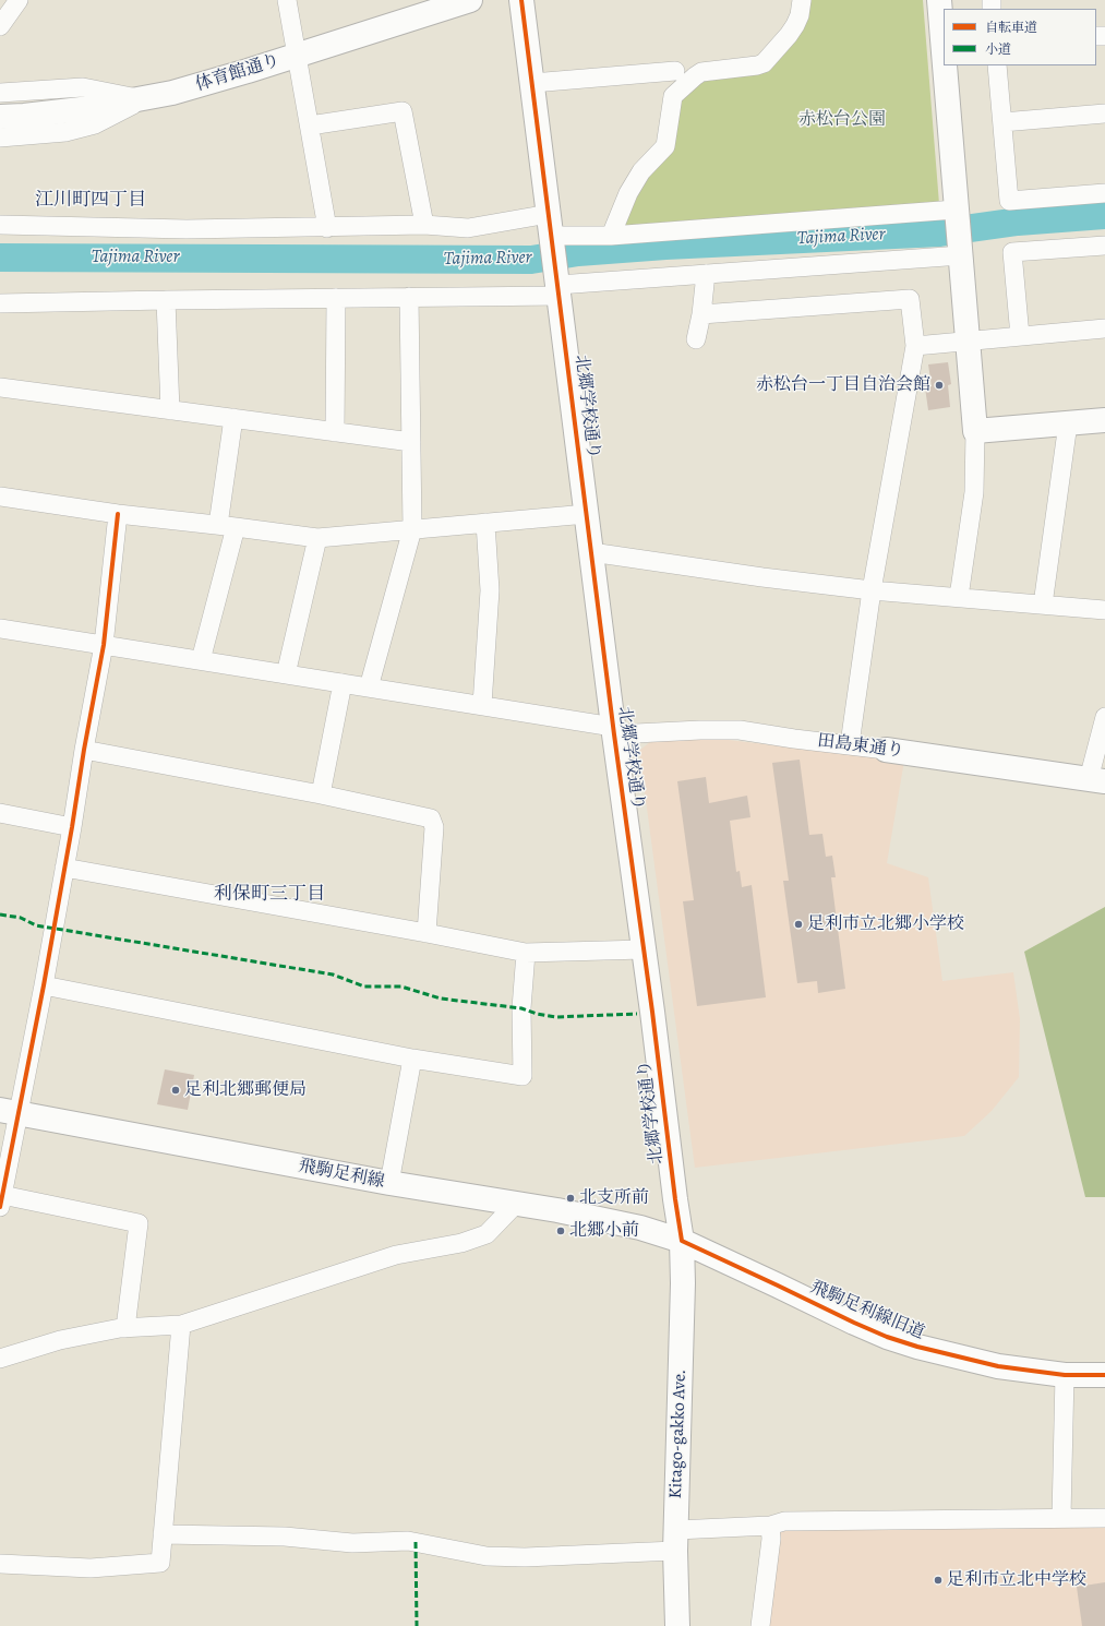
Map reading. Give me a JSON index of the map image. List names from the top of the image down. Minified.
{"streets":{"street":["体育館通り","北郷学校通り","田島東通り","飛駒足利線","飛駒足利線旧道","Kitago-gakko Ave."]},"crossings":[["北郷学校通り","田島東通り"],["北郷学校通り","飛駒足利線"],["北郷学校通り","飛駒足利線旧道"],["北郷学校通り","Kitago-gakko Ave."],["飛駒足利線","飛駒足利線旧道"],["飛駒足利線","Kitago-gakko Ave."],["飛駒足利線旧道","Kitago-gakko Ave."]],"districts":["江川町四丁目","利保町三丁目"],"water":["Tajima River"],"parks":["赤松台公園"],"places":["赤松台一丁目自治会館","足利市立北郷小学校","足利北郷郵便局","北支所前","北郷小前","足利市立北中学校"],"legend":["自転車道","小道"]}
